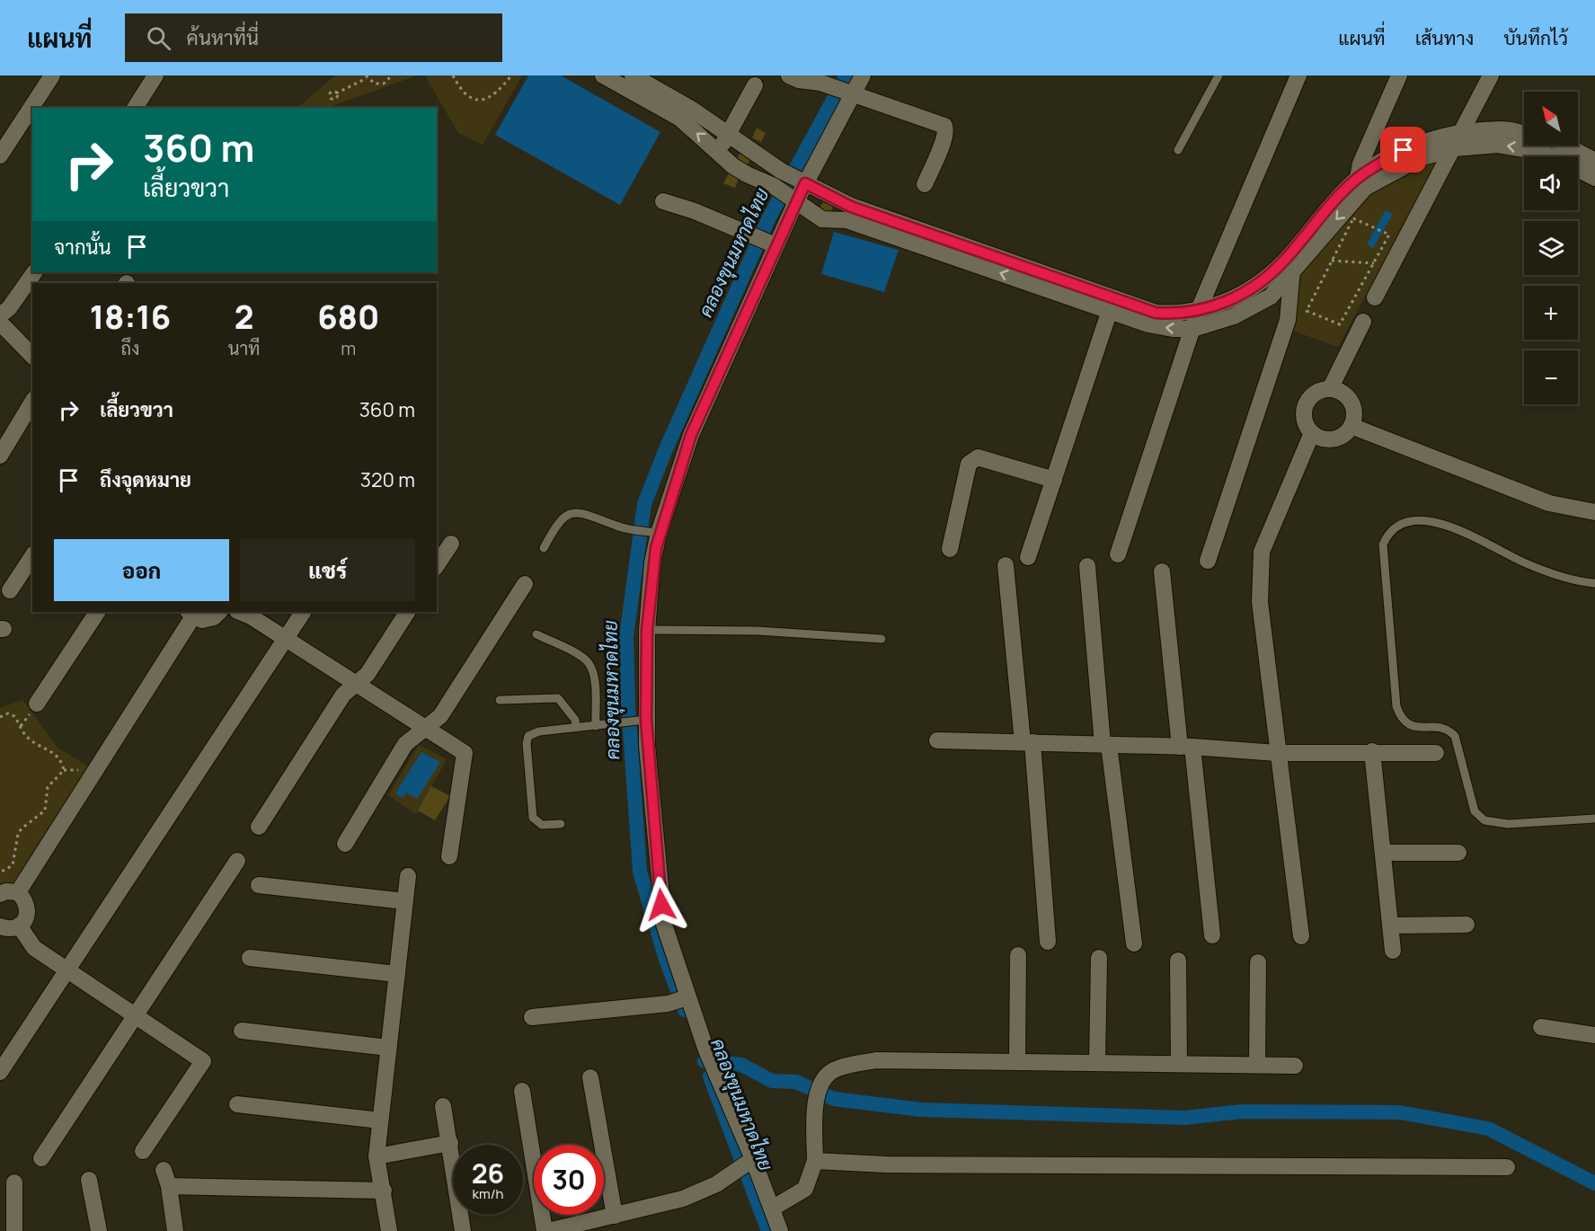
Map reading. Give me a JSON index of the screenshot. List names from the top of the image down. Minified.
{"water":["คลองขุนมหาดไทย"],"north":"top left","page":{"header":"แผนที่","search":"ค้นหาที่นี่","nav":["แผนที่","เส้นทาง","บันทึกไว้"],"map_buttons":["+","−"],"turn":["360 m","เลี้ยวขวา"],"then":"จากนั้น","eta":["18:16","ถึง","2","นาที","680","m"],"list":[{"name":"เลี้ยวขวา","value":"360 m"},{"name":"ถึงจุดหมาย","value":"320 m"}],"buttons":["ออก","แชร์"],"speed":"26 km/h","limit":"30"}}
